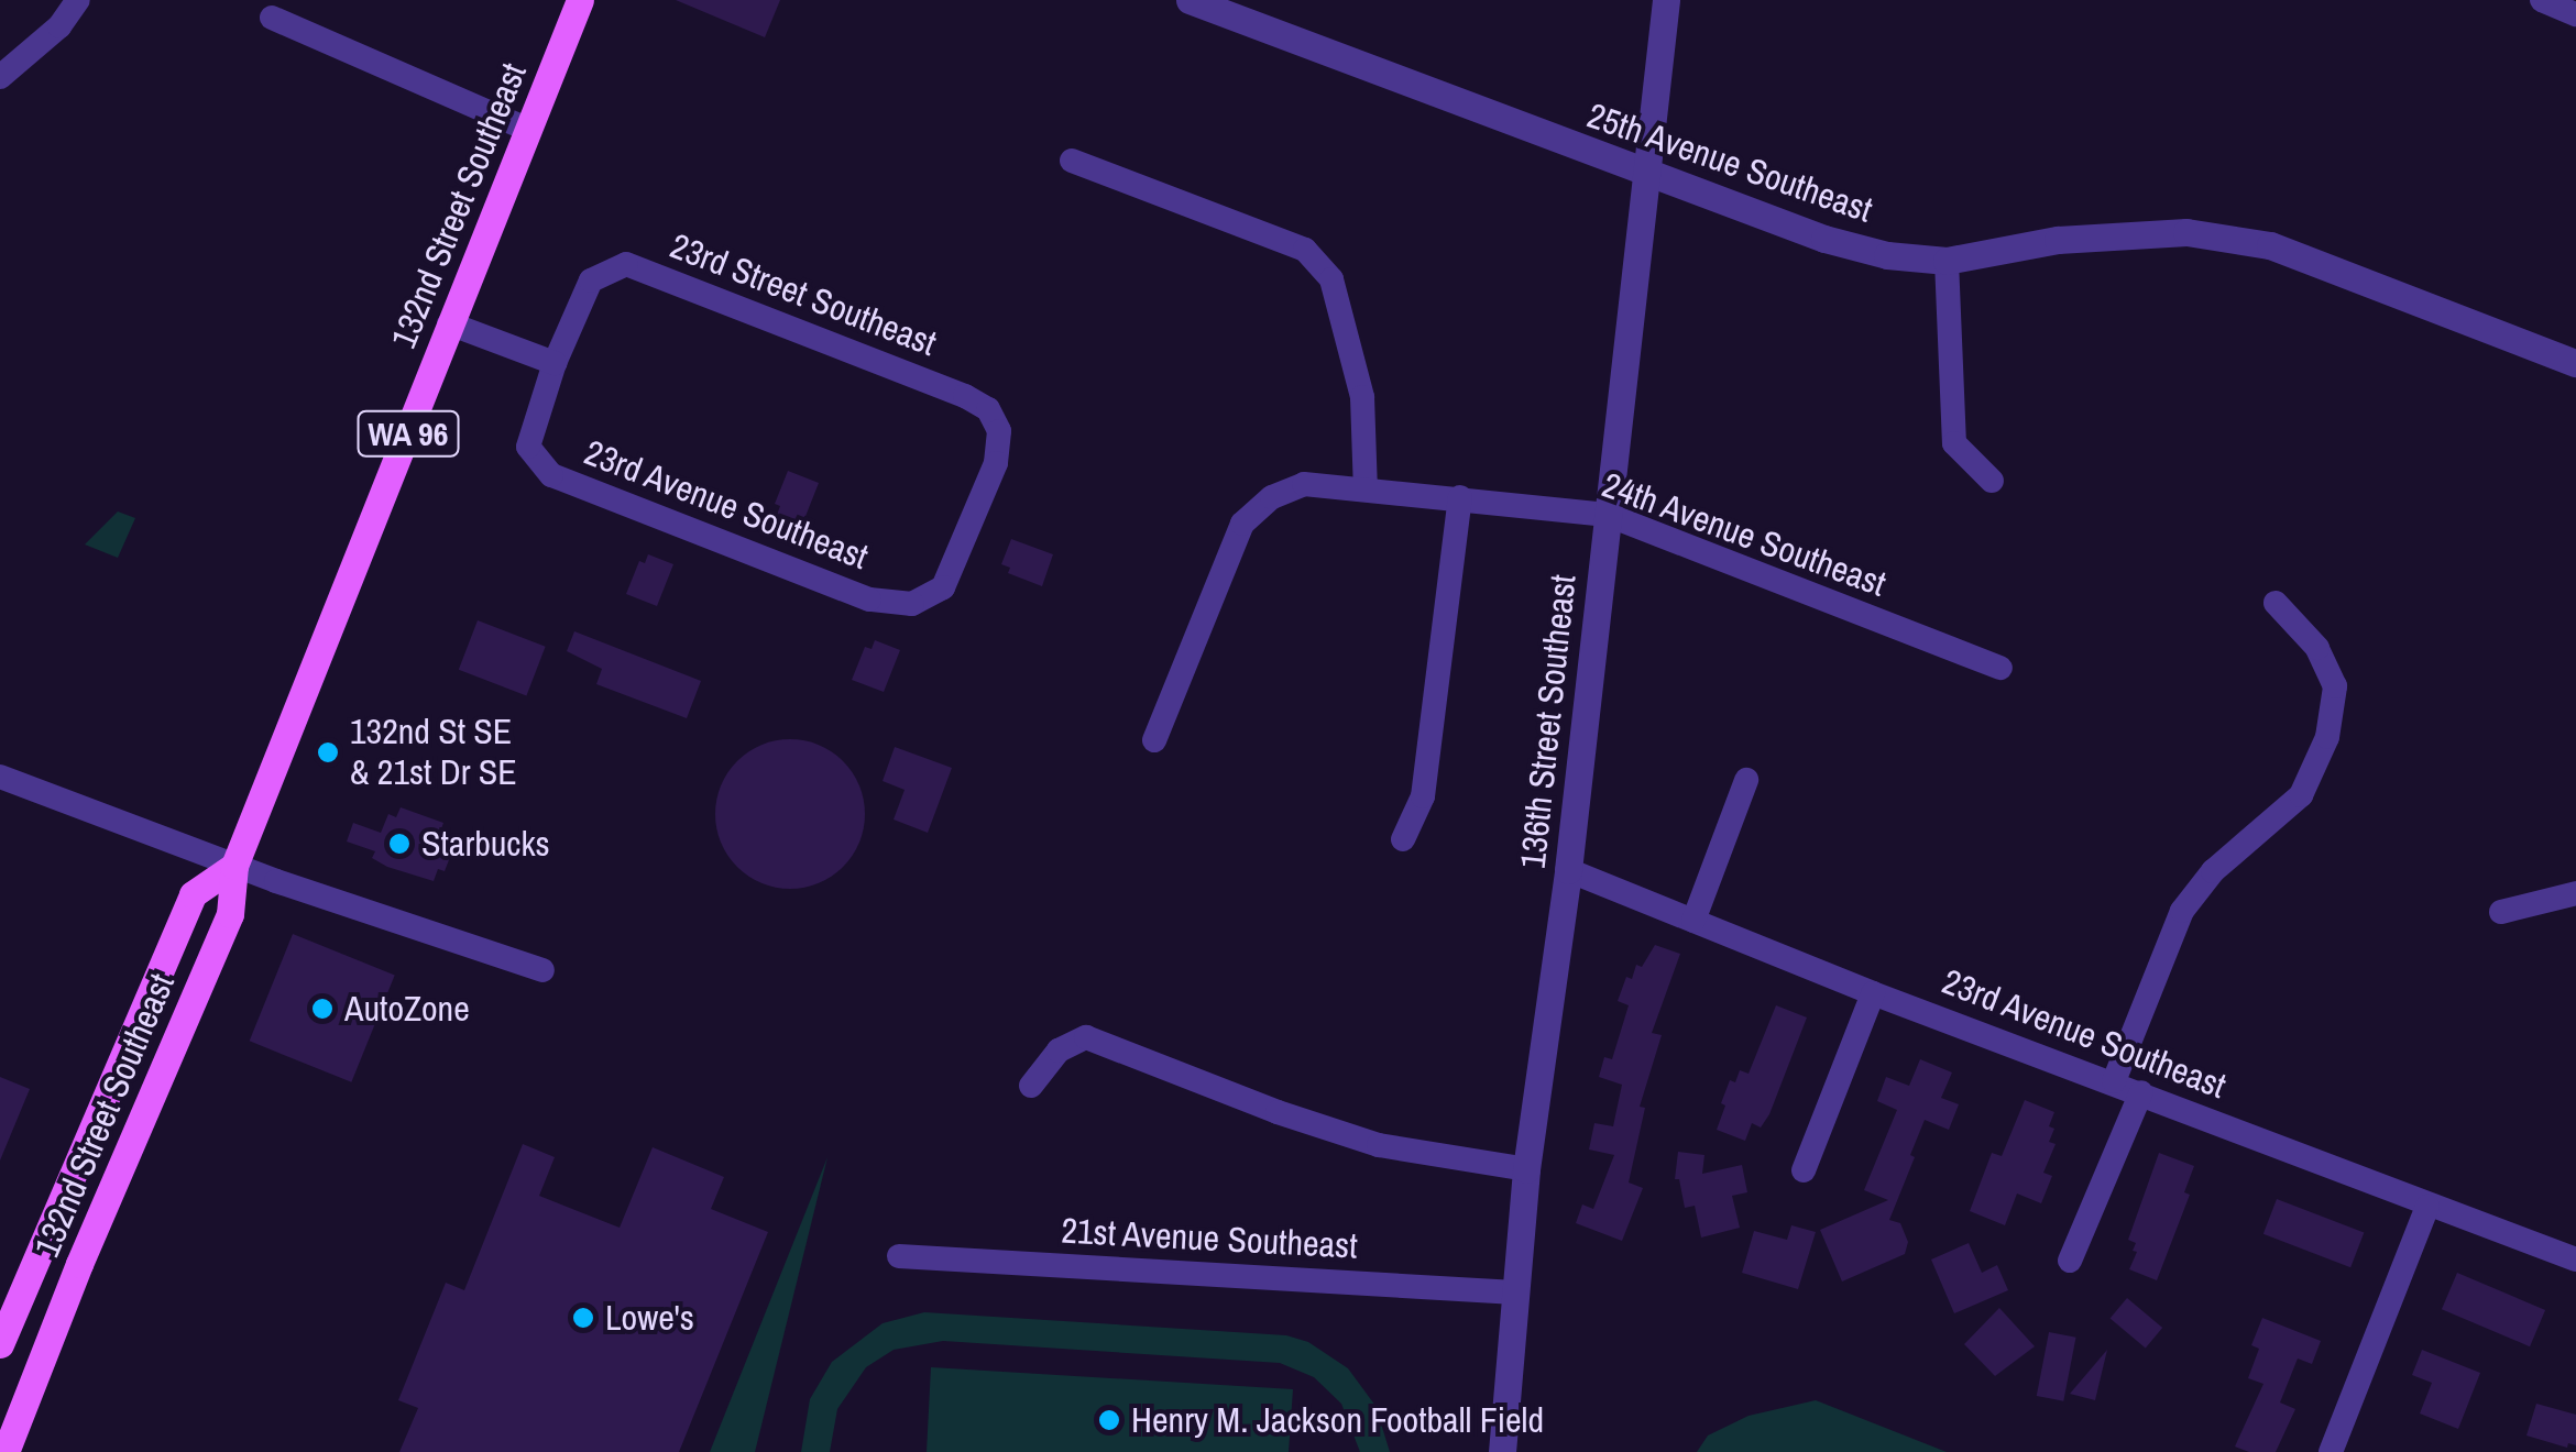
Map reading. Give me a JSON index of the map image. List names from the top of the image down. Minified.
{"streets":{"main road":["132nd Street Southeast","WA 96"],"street":["25th Avenue Southeast","23rd Street Southeast","23rd Avenue Southeast","24th Avenue Southeast","136th Street Southeast","21st Avenue Southeast"]},"crossings":[["25th Avenue Southeast","136th Street Southeast"],["23rd Street Southeast","23rd Avenue Southeast"],["23rd Avenue Southeast","136th Street Southeast"],["24th Avenue Southeast","136th Street Southeast"],["136th Street Southeast","21st Avenue Southeast"]],"places":["132nd St SE & 21st Dr SE","Starbucks","AutoZone","Lowe's","Henry M. Jackson Football Field"]}
